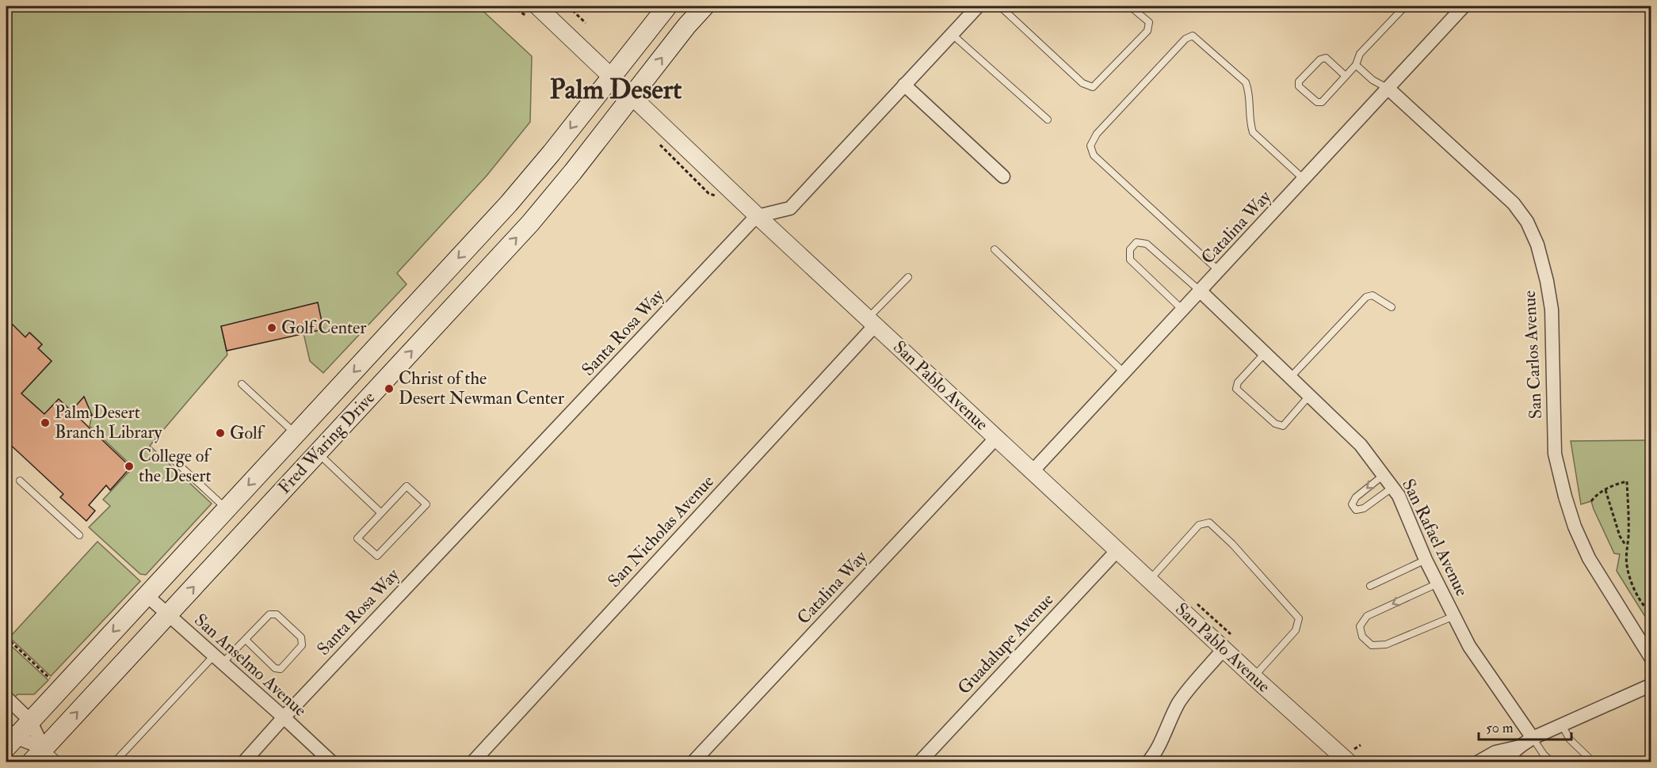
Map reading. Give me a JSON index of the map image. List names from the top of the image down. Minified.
{"streets":{"main road":["Fred Waring Drive"],"street":["Catalina Way","Santa Rosa Way","San Carlos Avenue","San Pablo Avenue","San Nicholas Avenue","San Rafael Avenue","Guadalupe Avenue","San Anselmo Avenue"]},"crossings":[["Catalina Way","San Carlos Avenue"],["Catalina Way","San Pablo Avenue"],["Catalina Way","San Rafael Avenue"],["Santa Rosa Way","San Pablo Avenue"],["Santa Rosa Way","San Anselmo Avenue"],["San Pablo Avenue","Fred Waring Drive"],["San Pablo Avenue","San Nicholas Avenue"],["San Pablo Avenue","Guadalupe Avenue"],["Fred Waring Drive","San Anselmo Avenue"]],"districts":["Palm Desert"],"places":["Golf Center","Christ of the Desert Newman Center","Palm Desert Branch Library","Golf","College of the Desert"],"scale_bar":"50 m"}
